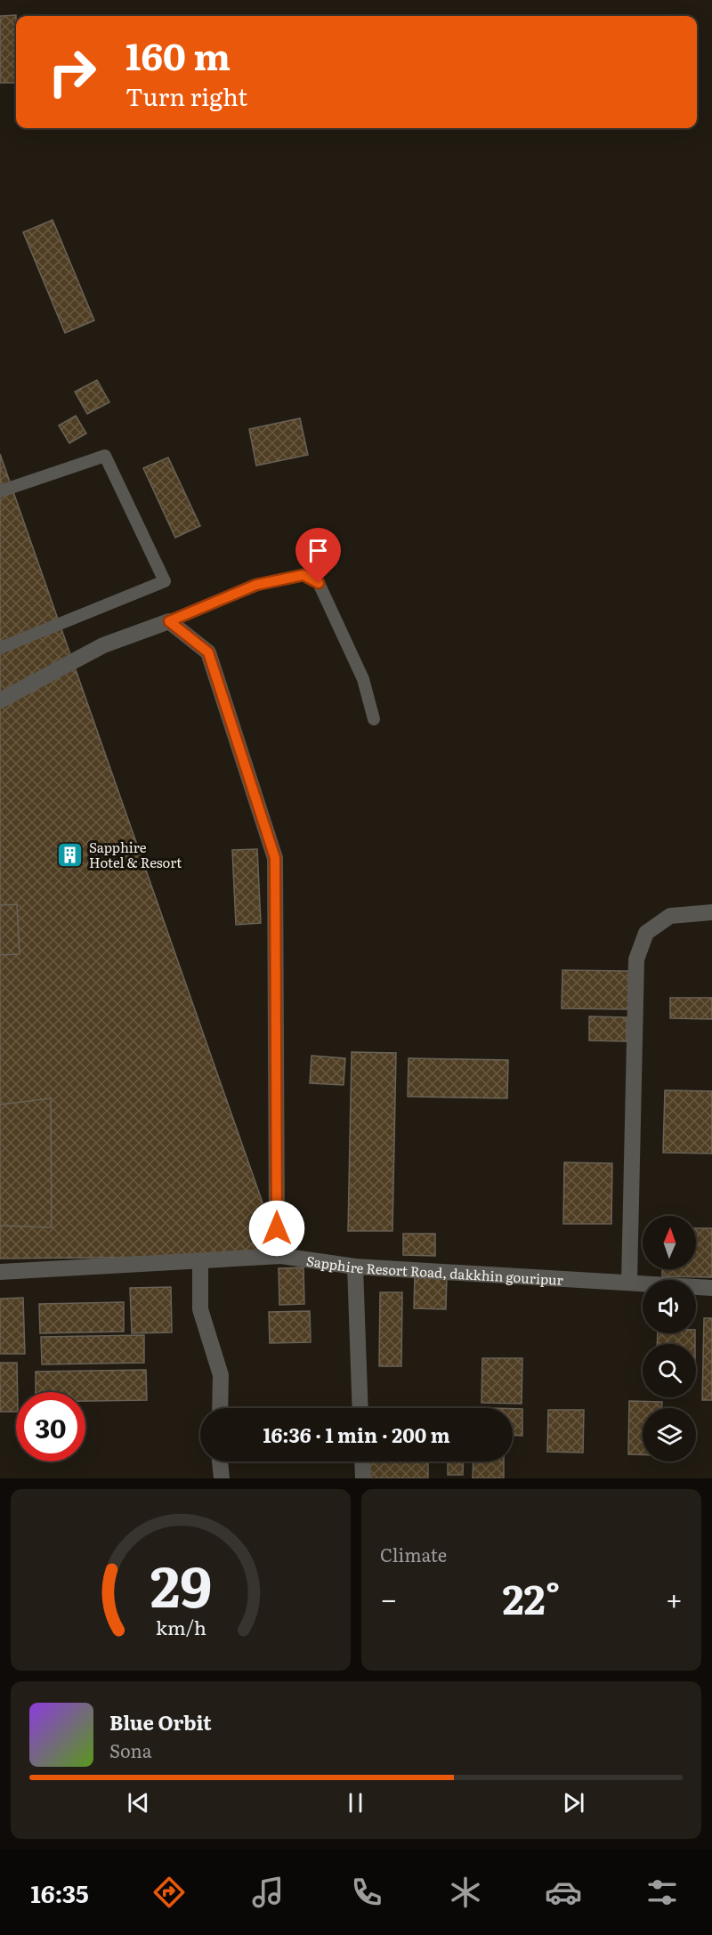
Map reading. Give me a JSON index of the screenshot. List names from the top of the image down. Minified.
{"streets":{"street":["Sapphire Resort Road, dakkhin gouripur"]},"places":{"building":["Sapphire Hotel & Resort"]},"north":"top","page":{"turn":["160 m","Turn right"],"limit":"30","trip":"16:36 · 1 min · 200 m","tile":"Climate","heat":["−","22°","+"],"song":["Blue Orbit","Sona"],"tabs":"16:35","gauge":["29","km/h"]}}
